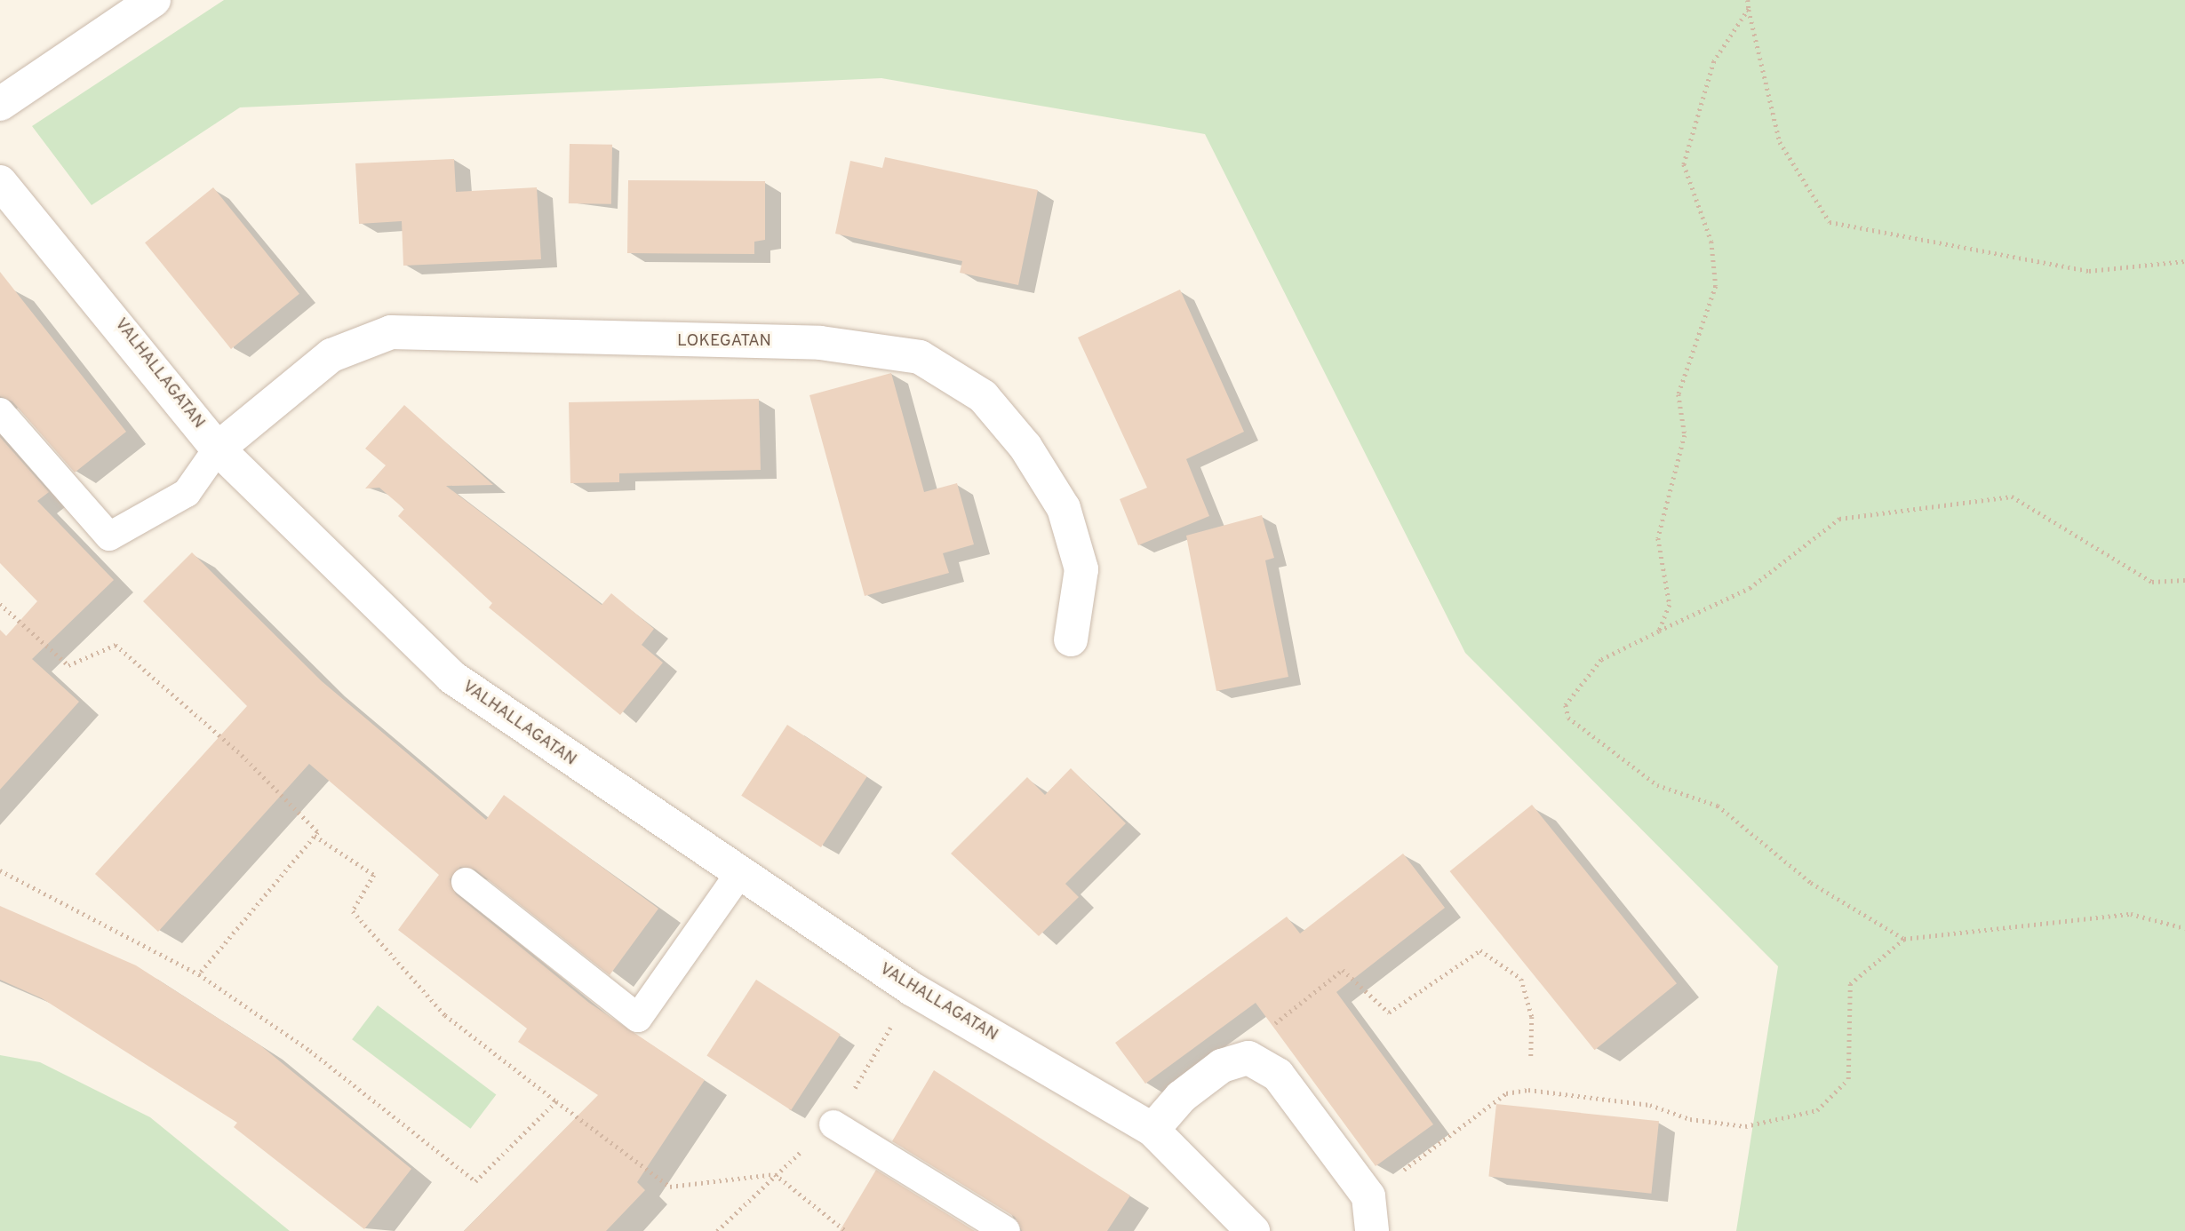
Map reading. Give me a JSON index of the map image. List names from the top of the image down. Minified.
{"streets":{"street":["LOKEGATAN","VALHALLAGATAN"]},"crossings":[["LOKEGATAN","VALHALLAGATAN"]]}
